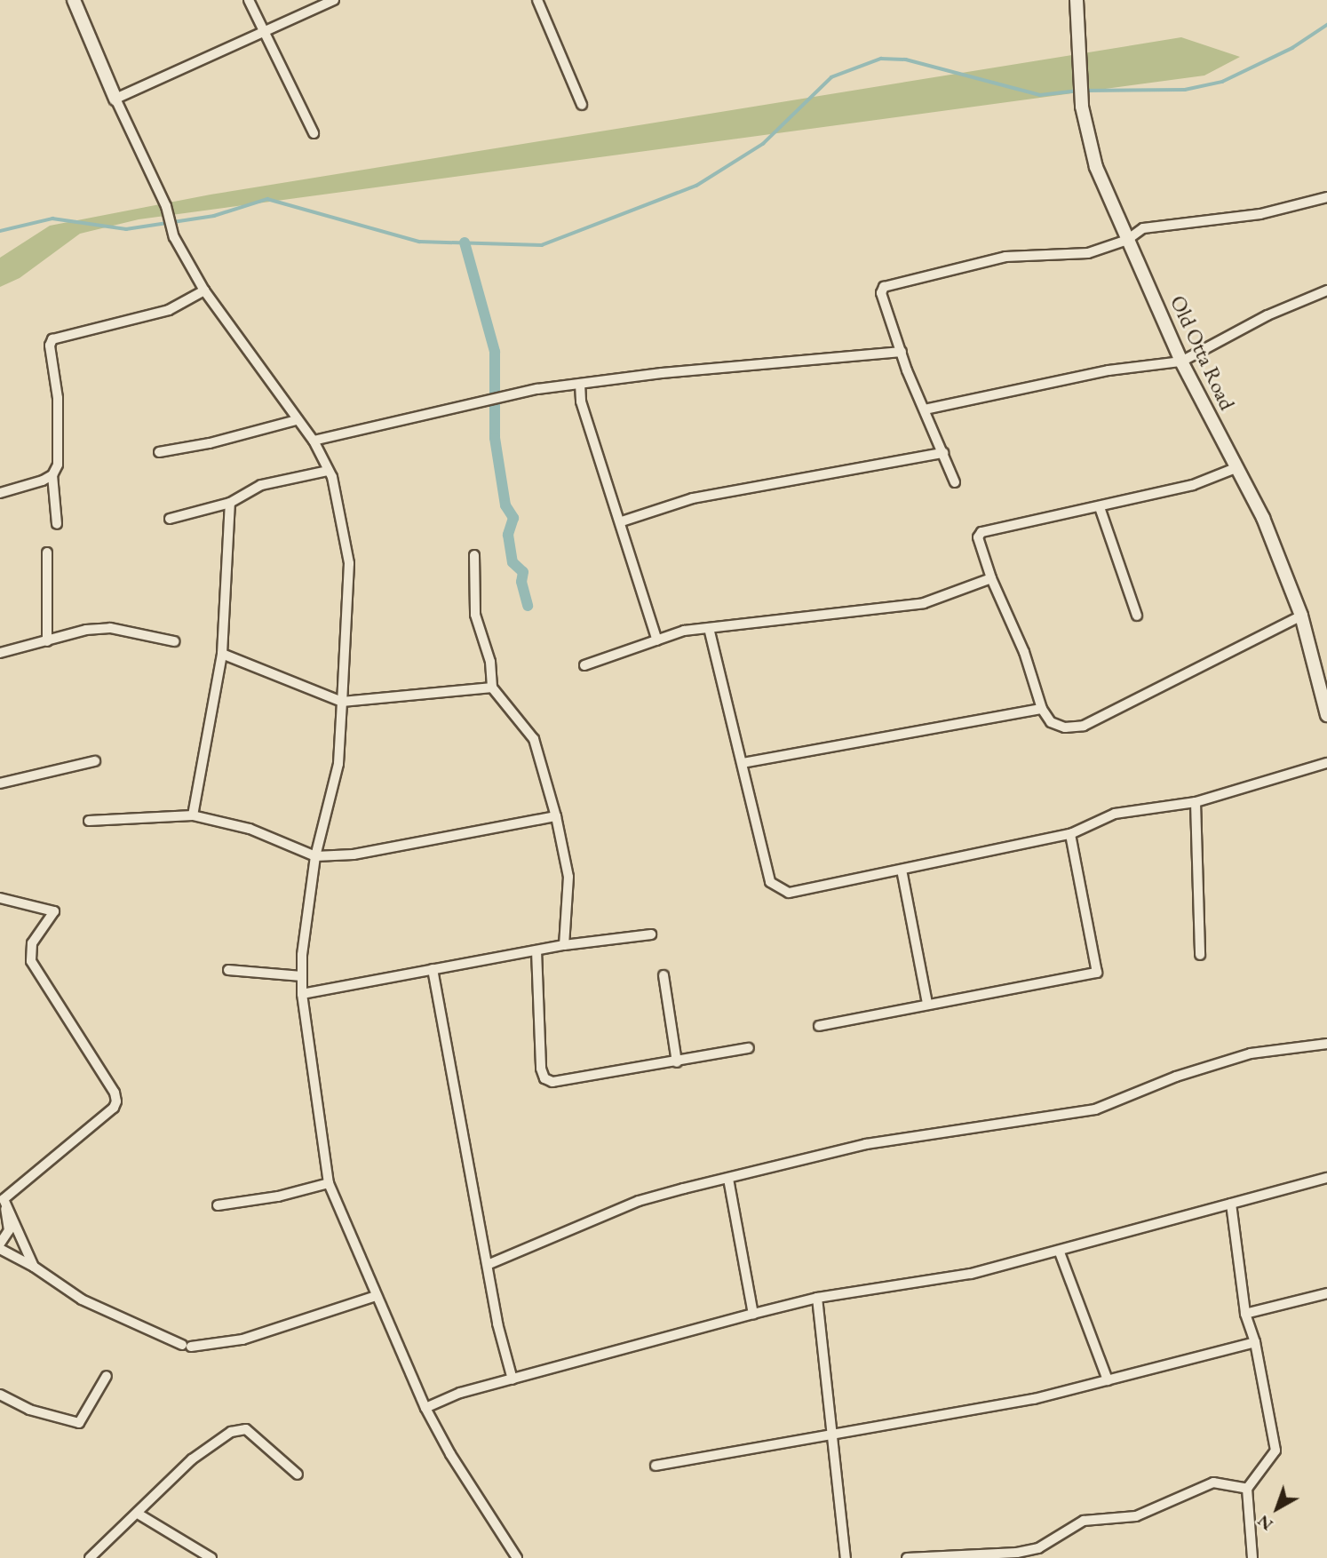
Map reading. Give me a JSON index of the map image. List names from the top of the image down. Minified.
{"streets":{"street":["Old Otta Road"]},"north":"bottom left"}
